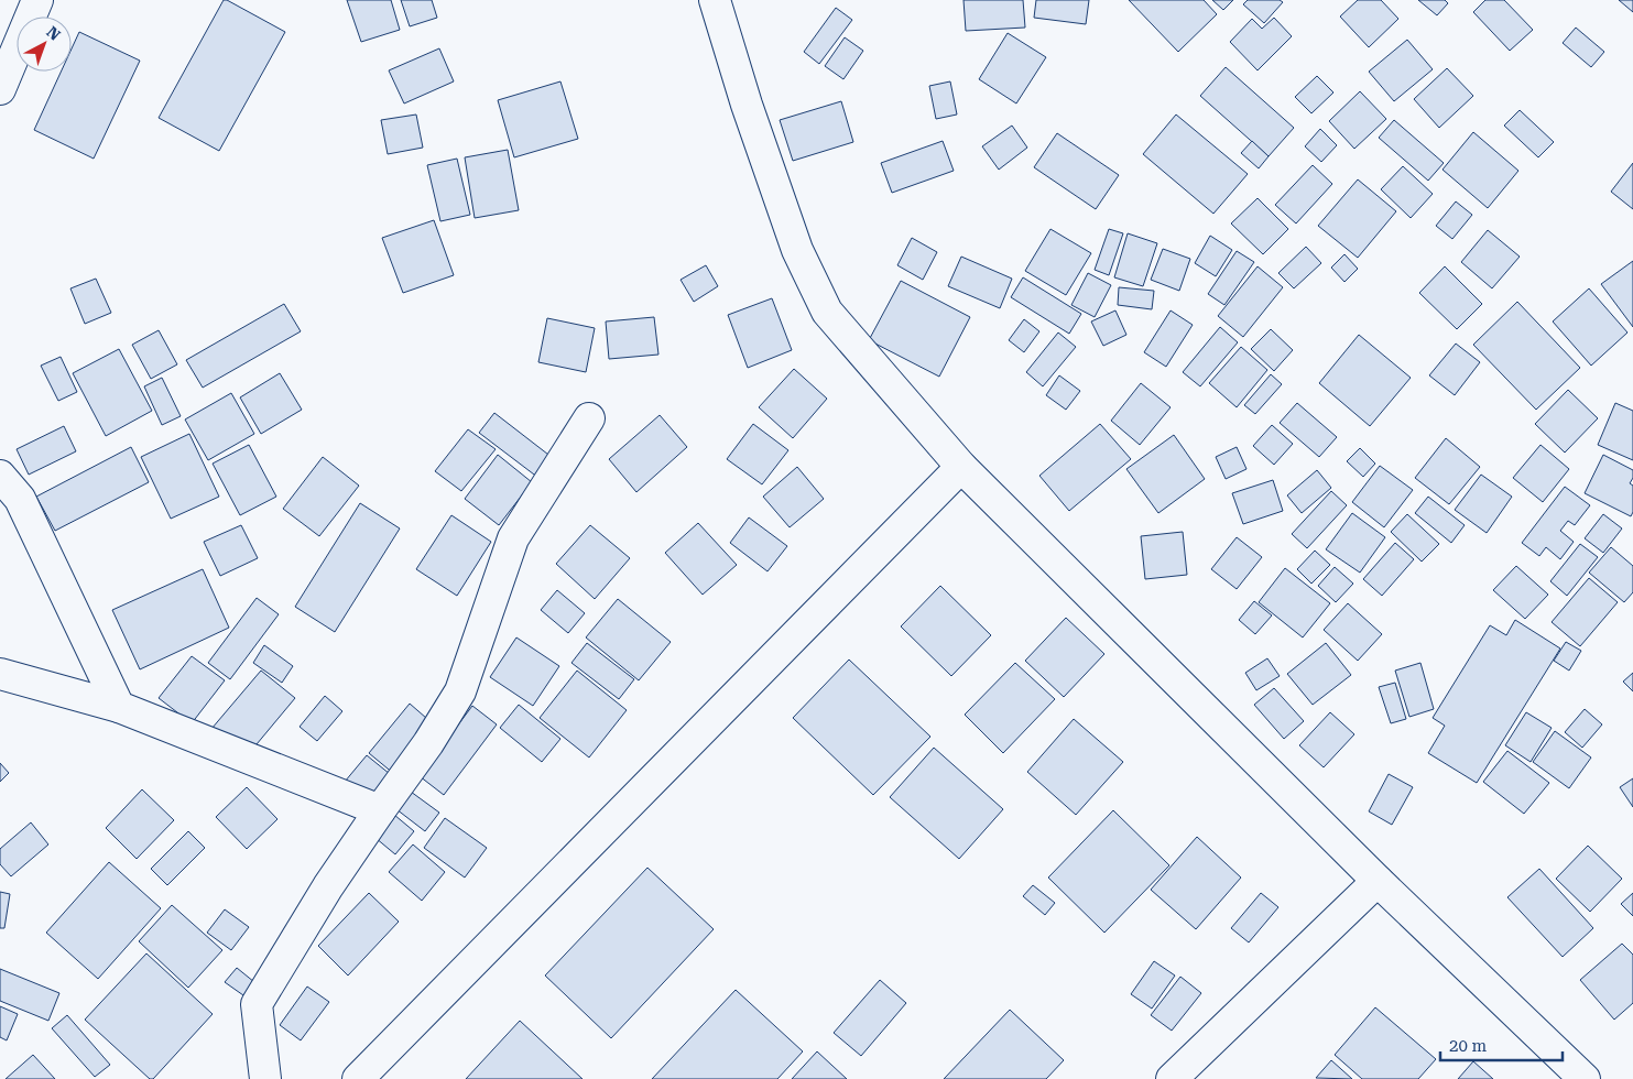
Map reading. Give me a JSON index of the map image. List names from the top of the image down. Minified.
{"scale_bar":"20 m","north":"top right"}
